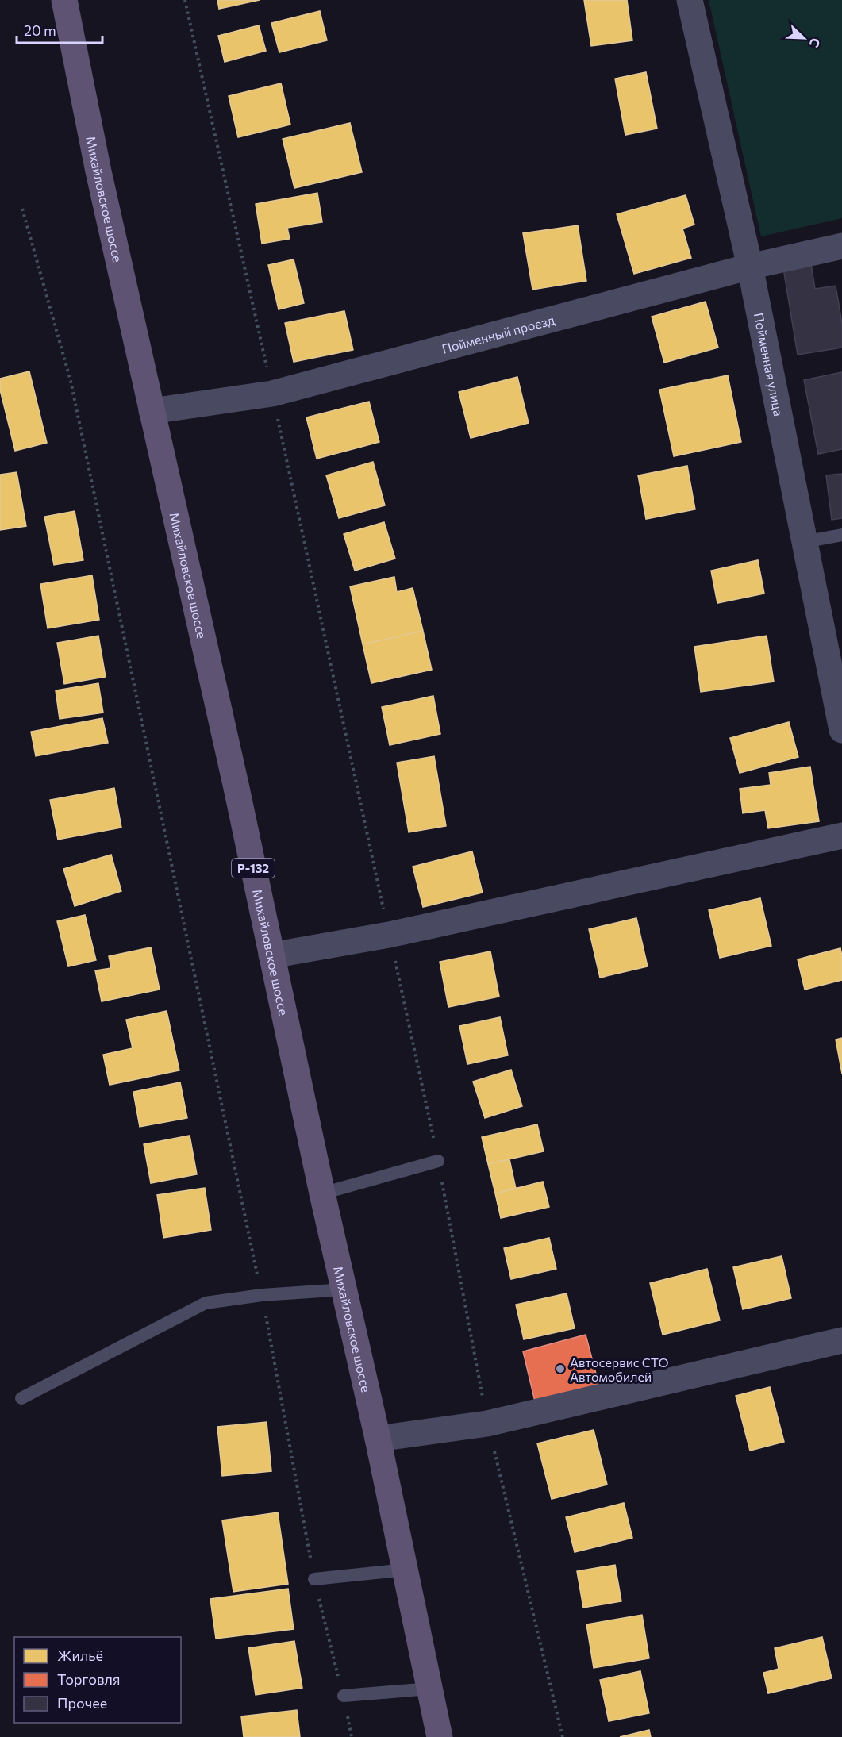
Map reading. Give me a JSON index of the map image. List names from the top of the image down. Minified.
{"streets":{"main road":["Михайловское шоссе","Р-132"],"street":["Пойменный проезд","Пойменная улица"]},"crossings":[["Михайловское шоссе","Пойменный проезд"],["Пойменный проезд","Пойменная улица"]],"places":["Автосервис СТО Автомобилей"],"legend":["Жильё","Торговля","Прочее"],"scale_bar":"20 m","north":"bottom right"}
